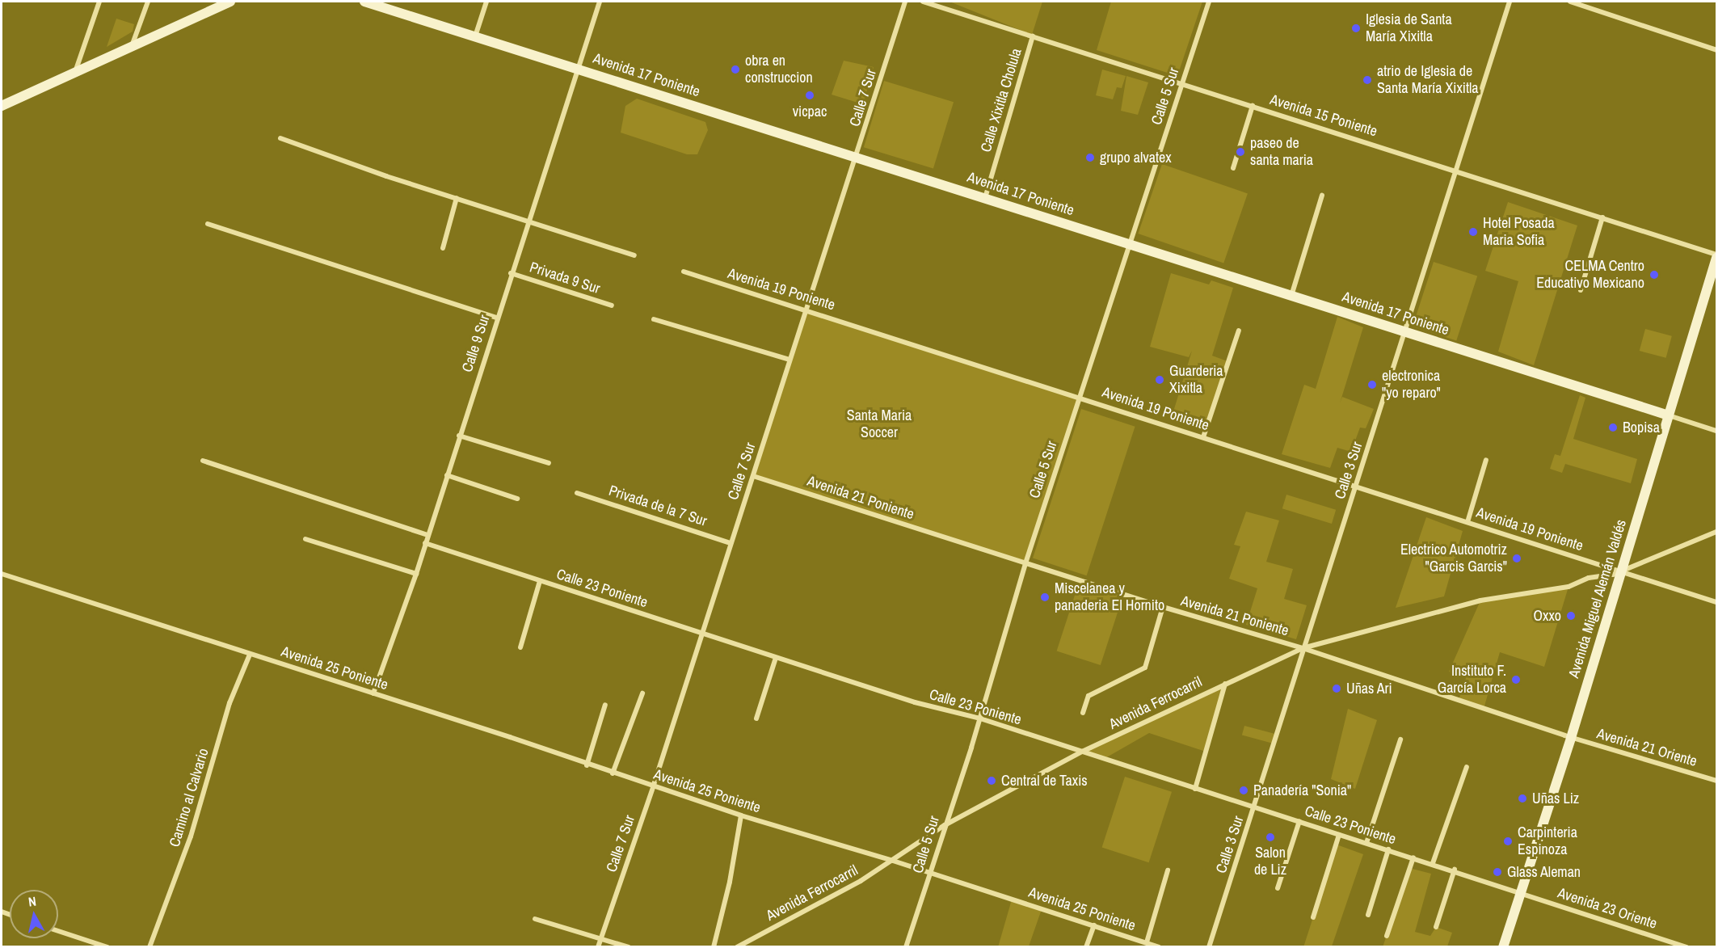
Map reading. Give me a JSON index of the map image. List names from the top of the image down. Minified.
{"streets":{"main road":["Avenida 17 Poniente","Avenida Miguel Alemán Valdés"],"street":["Calle 5 Sur","Calle 7 Sur","Calle Xixitla Cholula","Avenida 15 Poniente","Privada 9 Sur","Avenida 19 Poniente","Calle 9 Sur","Calle 3 Sur","Avenida 21 Poniente","Privada de la 7 Sur","Calle 23 Poniente","Avenida 25 Poniente","Avenida Ferrocarril","Avenida 21 Oriente","Camino al Calvario","Avenida 23 Oriente"]},"crossings":[["Avenida 17 Poniente","Calle 5 Sur"],["Avenida 17 Poniente","Calle 7 Sur"],["Avenida 17 Poniente","Calle Xixitla Cholula"],["Avenida 17 Poniente","Calle 9 Sur"],["Avenida 17 Poniente","Calle 3 Sur"],["Avenida 17 Poniente","Avenida Miguel Alemán Valdés"],["Calle 5 Sur","Avenida 15 Poniente"],["Calle 5 Sur","Avenida 19 Poniente"],["Calle 5 Sur","Avenida 21 Poniente"],["Calle 5 Sur","Calle 23 Poniente"],["Calle 5 Sur","Avenida 25 Poniente"],["Calle 5 Sur","Avenida Ferrocarril"],["Calle 7 Sur","Avenida 19 Poniente"],["Calle 7 Sur","Avenida 21 Poniente"],["Calle 7 Sur","Privada de la 7 Sur"],["Calle 7 Sur","Calle 23 Poniente"],["Calle 7 Sur","Avenida 25 Poniente"],["Calle Xixitla Cholula","Avenida 15 Poniente"],["Avenida 15 Poniente","Calle 3 Sur"],["Avenida 15 Poniente","Avenida Miguel Alemán Valdés"],["Privada 9 Sur","Calle 9 Sur"],["Avenida 19 Poniente","Calle 3 Sur"],["Avenida 19 Poniente","Avenida Miguel Alemán Valdés"],["Avenida 19 Poniente","Avenida Ferrocarril"],["Calle 9 Sur","Calle 23 Poniente"],["Calle 9 Sur","Avenida 25 Poniente"],["Calle 3 Sur","Avenida 21 Poniente"],["Calle 3 Sur","Calle 23 Poniente"],["Calle 3 Sur","Avenida Ferrocarril"],["Avenida 21 Poniente","Avenida Miguel Alemán Valdés"],["Avenida 21 Poniente","Avenida Ferrocarril"],["Avenida 21 Poniente","Avenida 21 Oriente"],["Calle 23 Poniente","Avenida Miguel Alemán Valdés"],["Calle 23 Poniente","Avenida Ferrocarril"],["Calle 23 Poniente","Avenida 23 Oriente"],["Avenida Miguel Alemán Valdés","Avenida Ferrocarril"],["Avenida Miguel Alemán Valdés","Avenida 21 Oriente"],["Avenida Miguel Alemán Valdés","Avenida 23 Oriente"],["Avenida 25 Poniente","Avenida Ferrocarril"],["Avenida 25 Poniente","Camino al Calvario"]],"parks":["Santa Maria Soccer"],"places":["Iglesia de Santa María Xixitla","obra en construccion","atrio de Iglesia de Santa María Xixitla","vicpac","paseo de santa maria","grupo alvatex","Hotel Posada Maria Sofia","CELMA Centro Educativo Mexicano","Guarderia Xixitla","electronica \"yo reparo\"","Bopisa","Electrico Automotriz \"Garcis Garcis\"","Miscelanea y panaderia El Hornito","Oxxo","Instituto F. García Lorca","Uñas Ari","Central de Taxis","Panadería \"Sonia\"","Uñas Liz","Salon de Liz","Carpinteria Espinoza","Glass Aleman"],"north":"top"}
